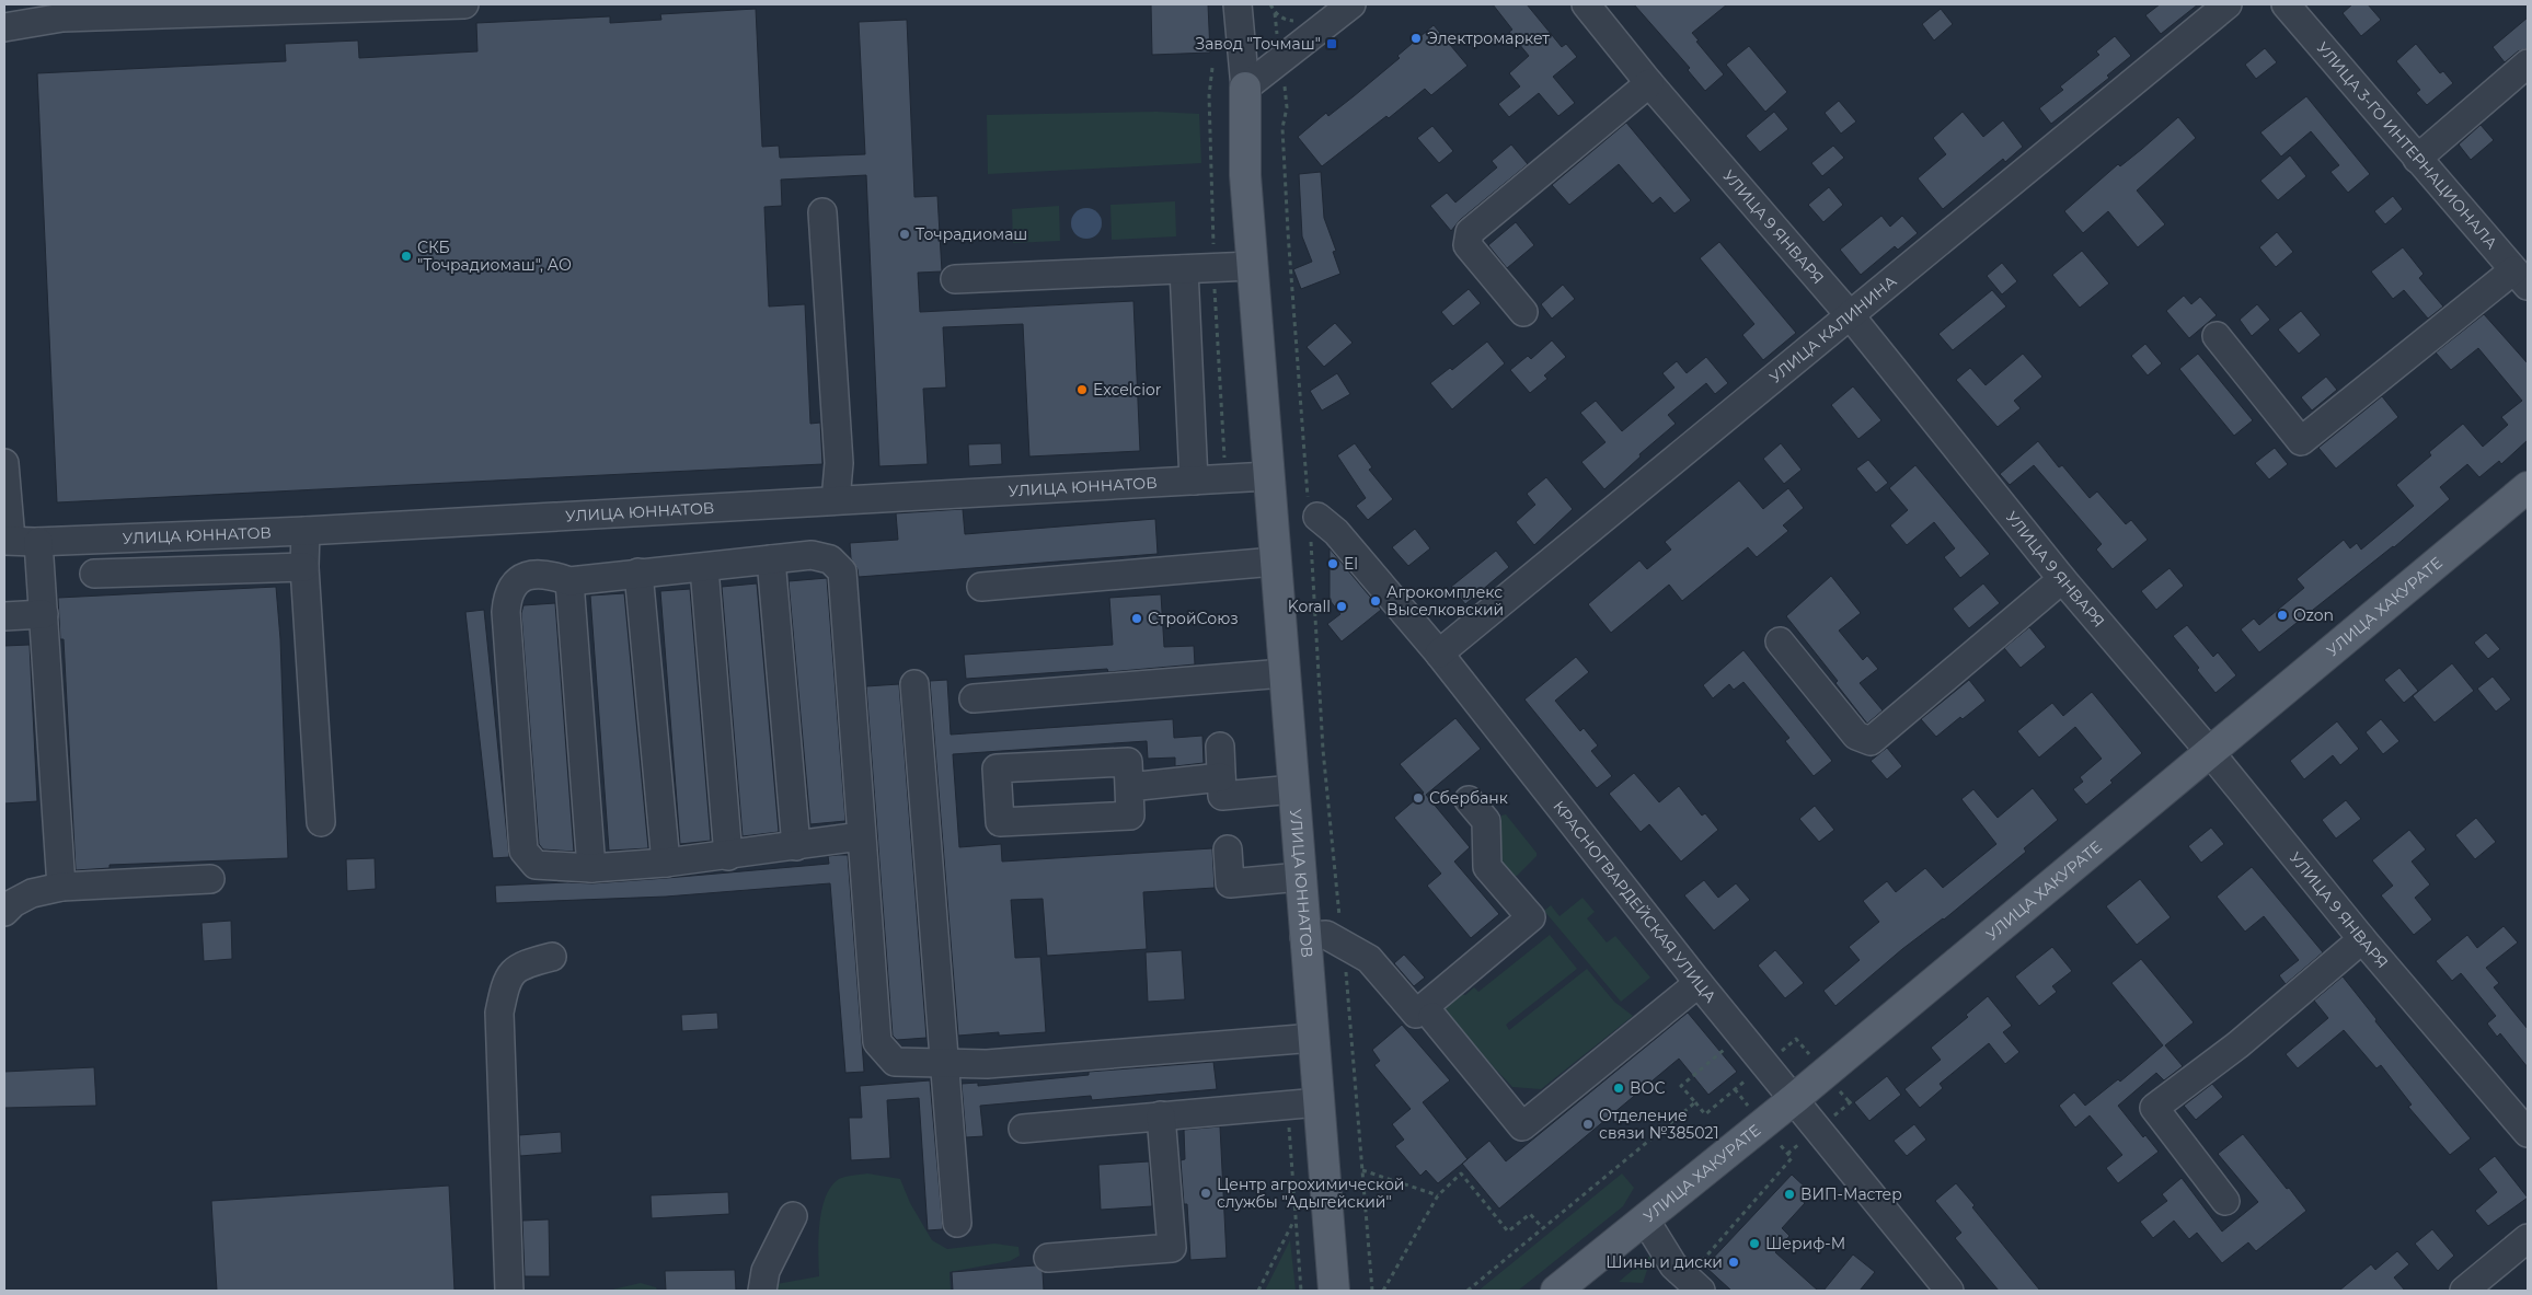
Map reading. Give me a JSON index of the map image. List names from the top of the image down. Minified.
{"streets":{"main road":["УЛИЦА ЮННАТОВ","УЛИЦА ХАКУРАТЕ"],"street":["УЛИЦА 3-ГО ИНТЕРНАЦИОНАЛА","УЛИЦА 9 ЯНВАРЯ","УЛИЦА КАЛИНИНА","КРАСНОГВАРДЕЙСКАЯ УЛИЦА"]},"crossings":[["УЛИЦА 9 ЯНВАРЯ","УЛИЦА КАЛИНИНА"],["УЛИЦА 9 ЯНВАРЯ","УЛИЦА ХАКУРАТЕ"],["УЛИЦА КАЛИНИНА","КРАСНОГВАРДЕЙСКАЯ УЛИЦА"],["УЛИЦА ХАКУРАТЕ","КРАСНОГВАРДЕЙСКАЯ УЛИЦА"]],"places":{"other":["Электромаркет","Точрадиомаш","СКБ \"Точрадиомаш\", АО","Excelcior","El","Агрокомплекс Выселковский","Korall","Ozon","СтройСоюз","Сбербанк","ВОС","Отделение связи №385021","Центр агрохимической службы \"Адыгейский\"","ВИП-Мастер","Шериф-М","Шины и диски"],"transit":["Завод \"Точмаш\""]}}
